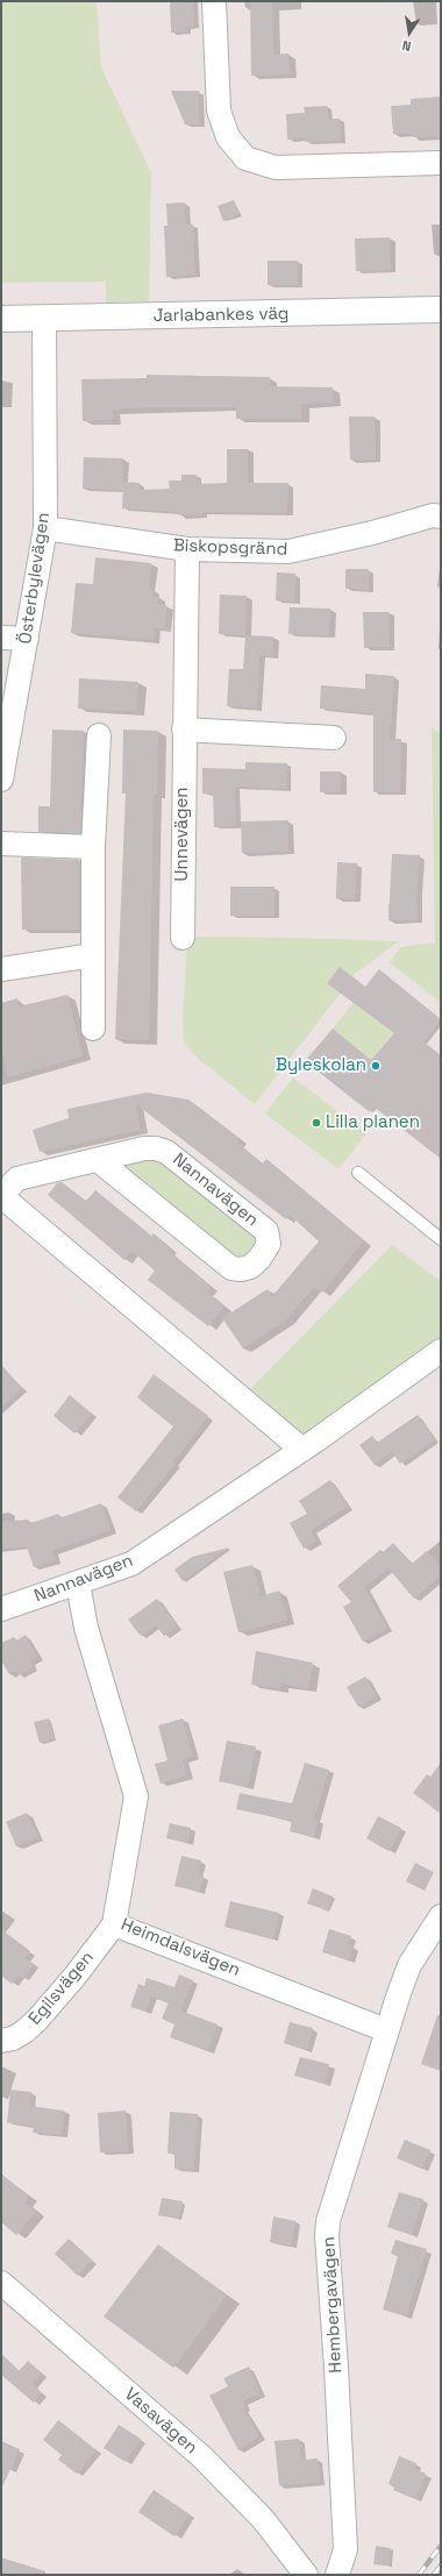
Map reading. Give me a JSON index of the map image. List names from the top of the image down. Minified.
{"streets":{"main road":["Jarlabankes väg"],"street":["Biskopsgränd","Österbylevägen","Unnevägen","Nannavägen","Heimdalsvägen","Egilsvägen","Hembergavägen","Vasavägen"]},"crossings":[["Jarlabankes väg","Österbylevägen"],["Biskopsgränd","Österbylevägen"],["Biskopsgränd","Unnevägen"],["Nannavägen","Heimdalsvägen"],["Heimdalsvägen","Egilsvägen"],["Heimdalsvägen","Hembergavägen"]],"places":["Byleskolan","Lilla planen"],"north":"bottom"}
